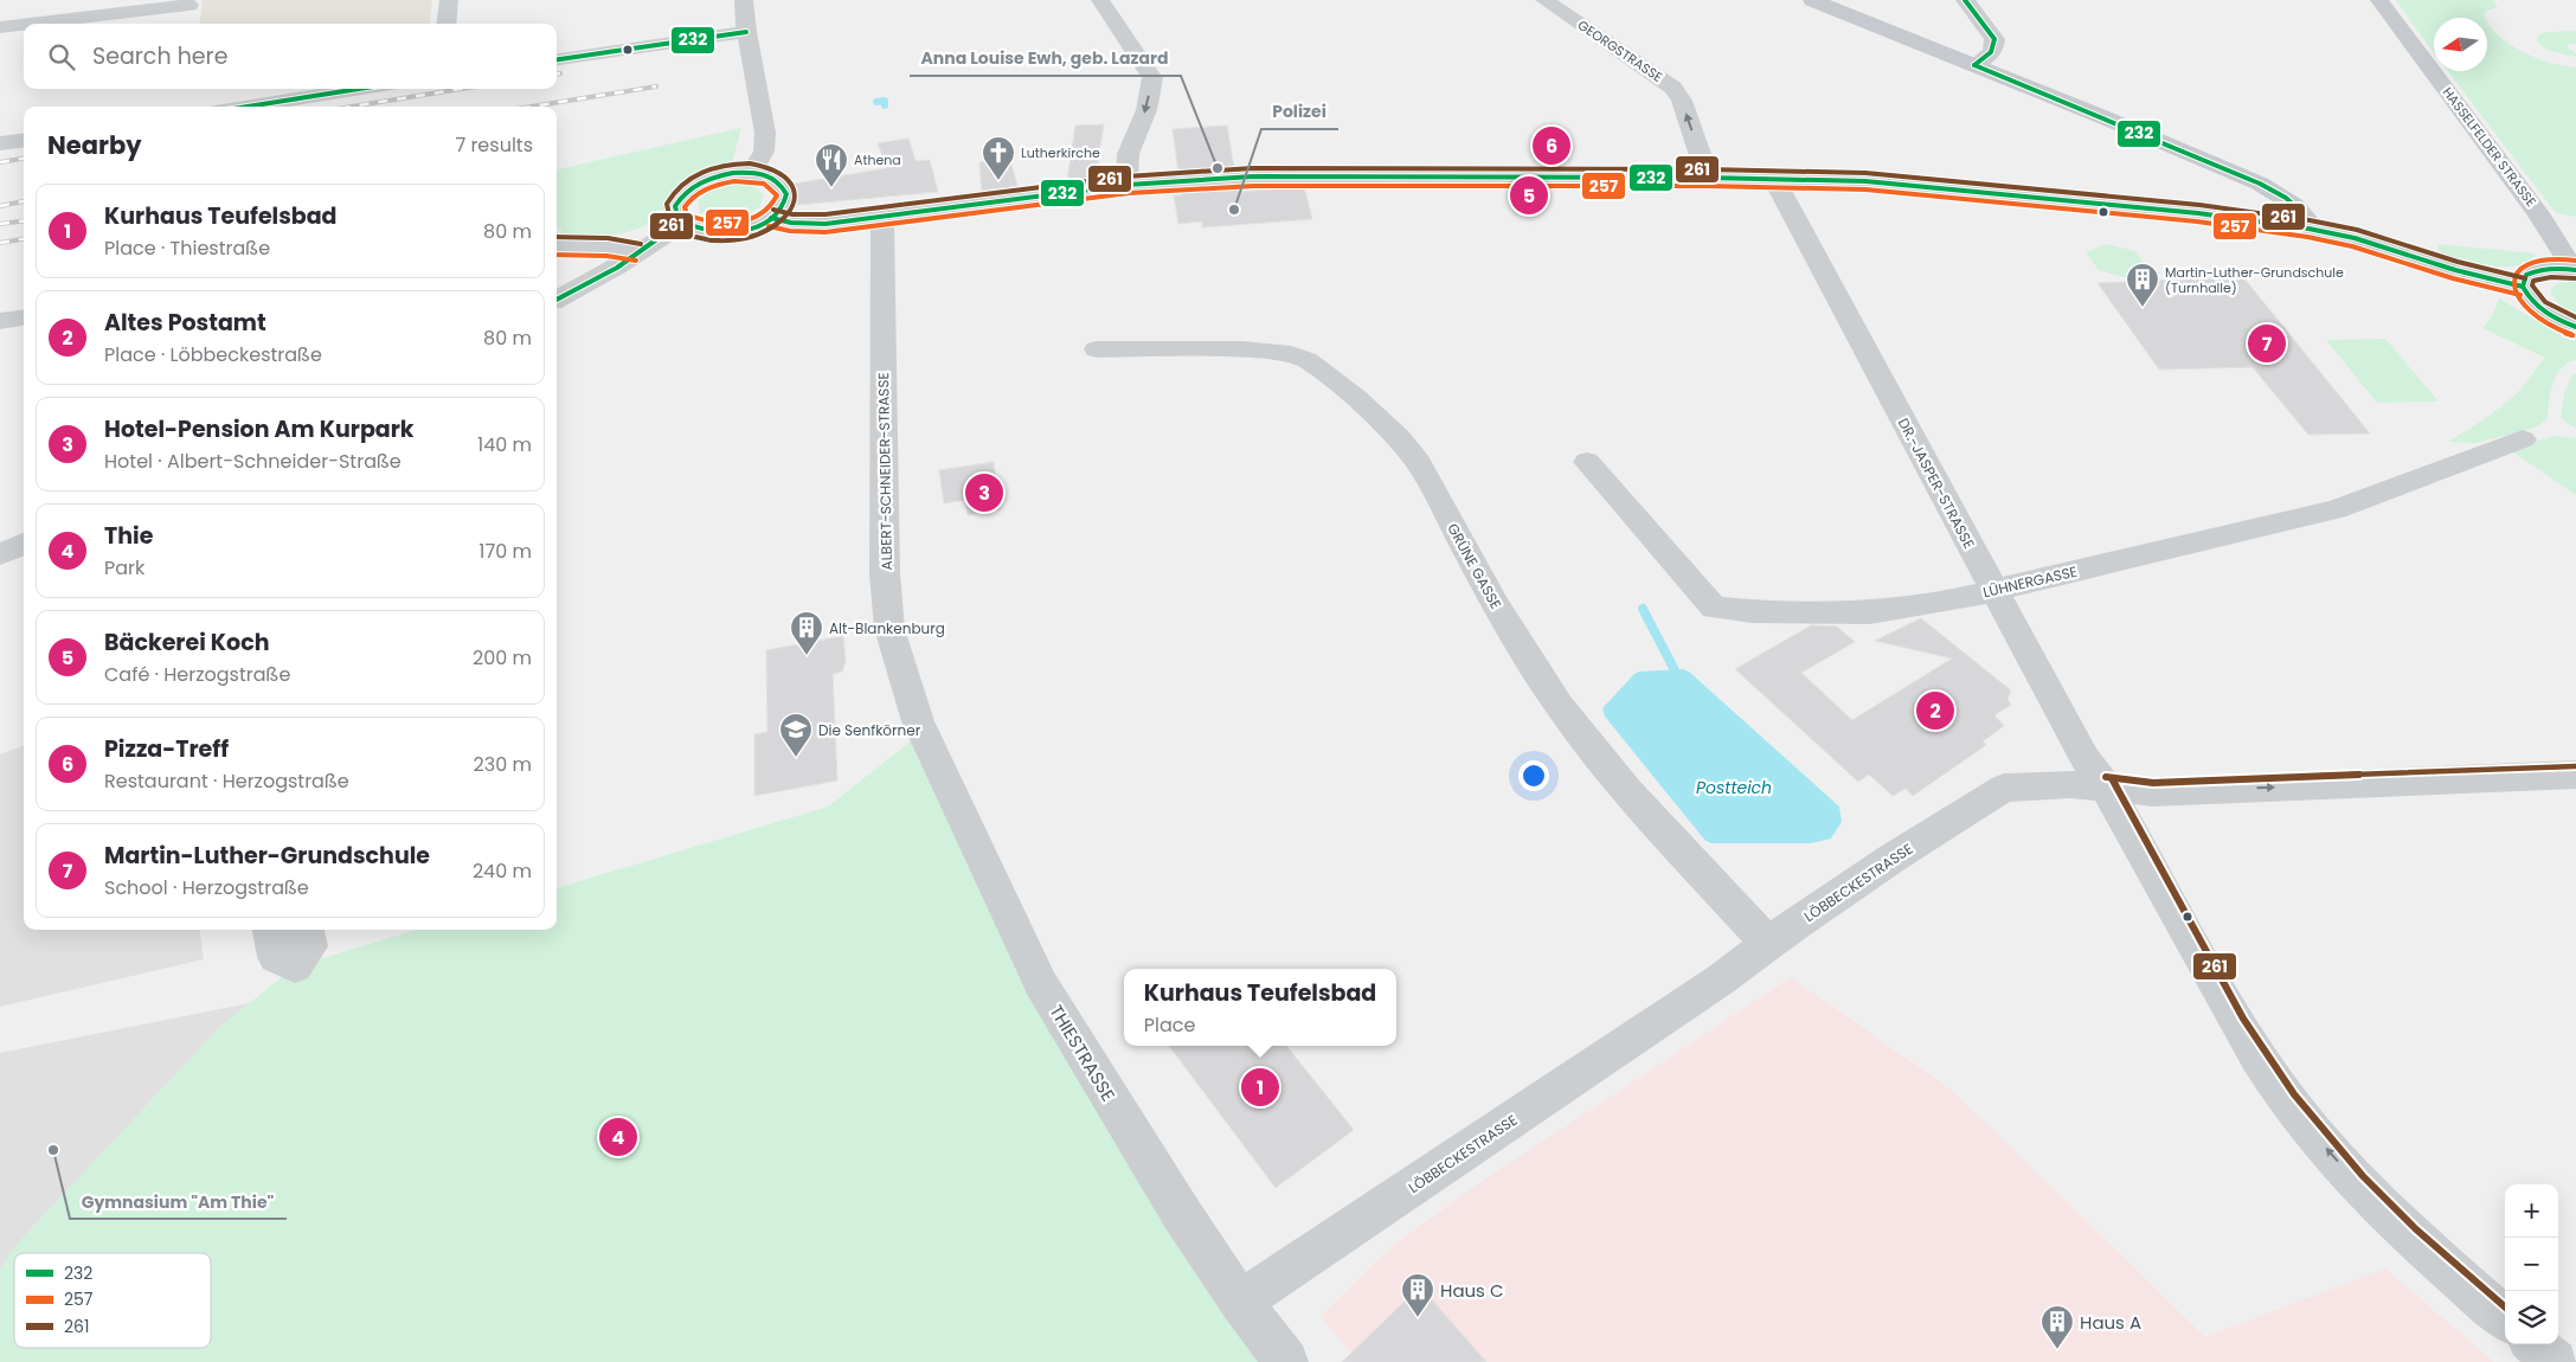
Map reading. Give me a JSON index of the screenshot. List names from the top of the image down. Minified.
{"streets":{"main road":["HASSELFELDER STRASSE"],"street":["GEORGSTRASSE","ALBERT-SCHNEIDER-STRASSE","DR.-JASPER-STRASSE","GRÜNE GASSE","LÜHNERGASSE","LÖBBECKESTRASSE","THIESTRASSE"]},"crossings":[["ALBERT-SCHNEIDER-STRASSE","THIESTRASSE"],["DR.-JASPER-STRASSE","LÜHNERGASSE"],["DR.-JASPER-STRASSE","LÖBBECKESTRASSE"],["GRÜNE GASSE","LÖBBECKESTRASSE"],["LÖBBECKESTRASSE","THIESTRASSE"]],"one_way":["GEORGSTRASSE","DR.-JASPER-STRASSE"],"water":["Postteich"],"places":{"other":["Anna Louise Ewh, geb. Lazard","Polizei","Gymnasium \"Am Thie\""],"church":["Lutherkirche"],"restaurant":["Athena"],"building":["Martin-Luther-Grundschule (Turnhalle)","Alt-Blankenburg","Haus C","Haus A"],"school or university":["Die Senfkörner"]},"lines":["transit line 232","transit line 261","transit line 257"],"legend":["232","257","261"],"north":"left","page":{"search":"Search here","heading":["Nearby","7 results"],"pins":["6","5","7","3","2","1","4"],"list":[{"mark":"1","name":"Kurhaus Teufelsbad","note":"Place · Thiestraße","value":"80 m"},{"mark":"2","name":"Altes Postamt","note":"Place · Löbbeckestraße","value":"80 m"},{"mark":"3","name":"Hotel-Pension Am Kurpark","note":"Hotel · Albert-Schneider-Straße","value":"140 m"},{"mark":"4","name":"Thie","note":"Park","value":"170 m"},{"mark":"5","name":"Bäckerei Koch","note":"Café · Herzogstraße","value":"200 m"},{"mark":"6","name":"Pizza-Treff","note":"Restaurant · Herzogstraße","value":"230 m"},{"mark":"7","name":"Martin-Luther-Grundschule","note":"School · Herzogstraße","value":"240 m"}],"popup":["Kurhaus Teufelsbad","Place"],"map_buttons":["+","−"]}}
